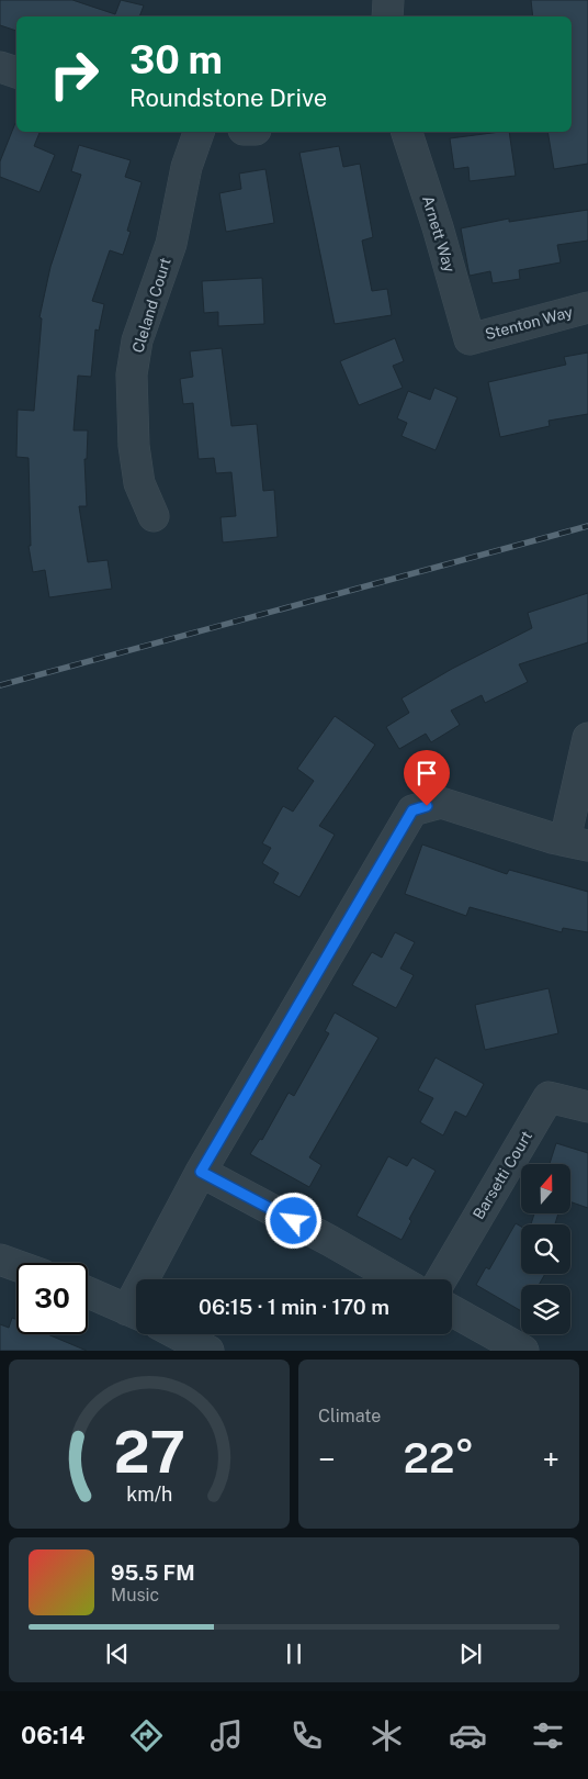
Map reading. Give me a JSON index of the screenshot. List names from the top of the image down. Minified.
{"streets":{"street":["Arnett Way","Cleland Court","Stenton Way","Barsetti Court"]},"crossings":[["Arnett Way","Stenton Way"]],"north":"top","page":{"turn":["30 m","Roundstone Drive"],"limit":"30","trip":"06:15 · 1 min · 170 m","tile":"Climate","heat":["−","22°","+"],"song":["95.5 FM","Music"],"tabs":"06:14","gauge":["27","km/h"]}}
